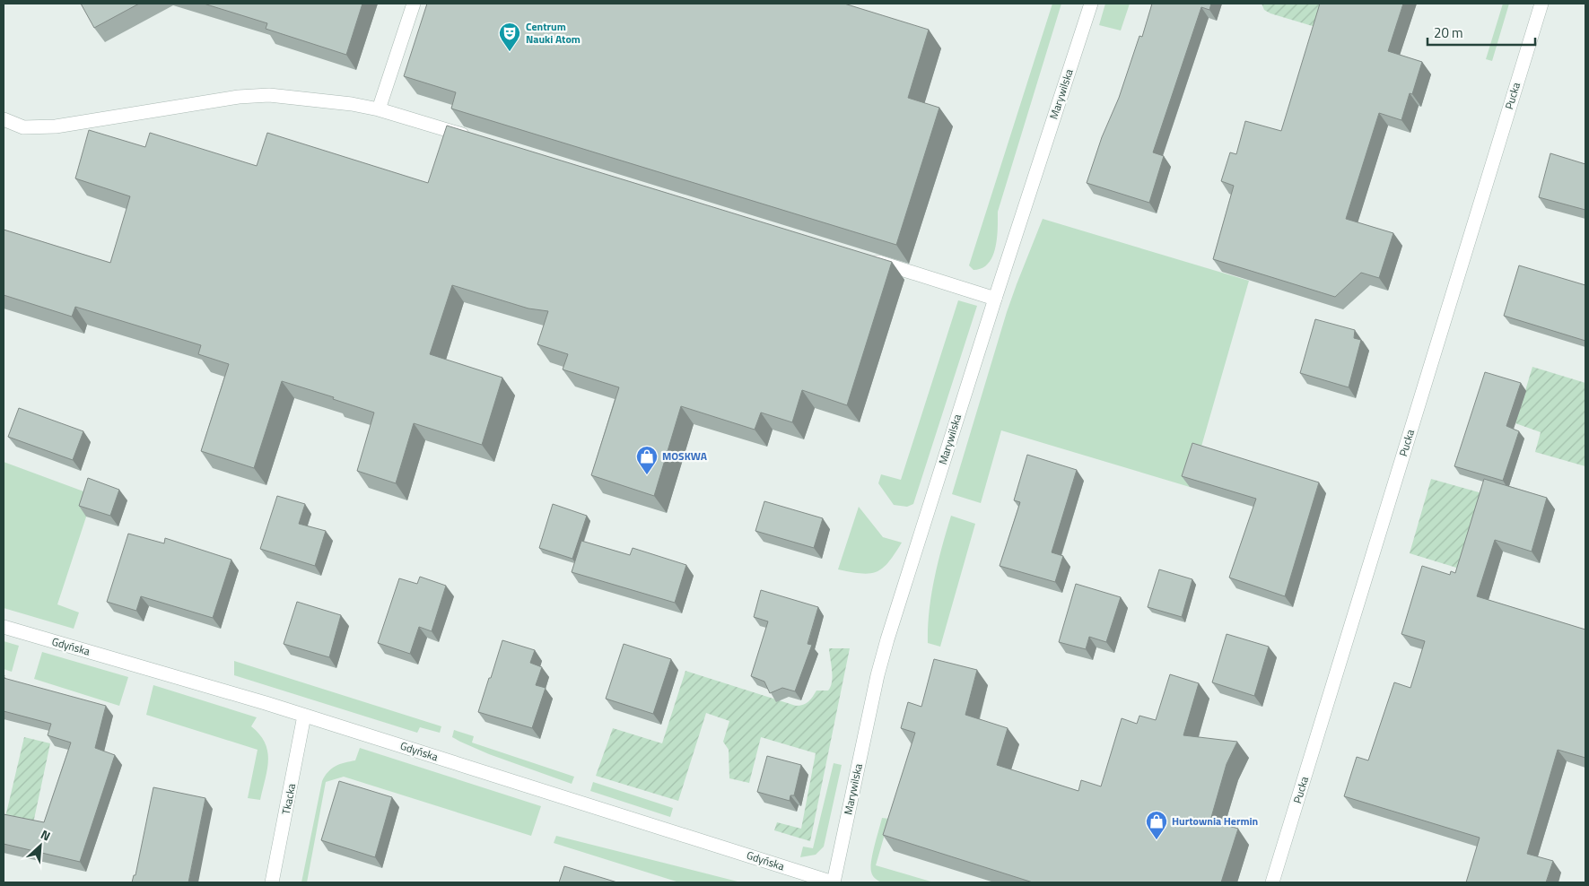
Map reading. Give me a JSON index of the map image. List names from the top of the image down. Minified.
{"streets":{"street":["Marywilska","Pucka","Gdyńska","Tkacka"]},"crossings":[["Marywilska","Gdyńska"],["Gdyńska","Tkacka"]],"places":{"theatre":["Centrum Nauki Atom"],"shop":["MOSKWA","Hurtownia Hermin"]},"scale_bar":"20 m","north":"top right"}
